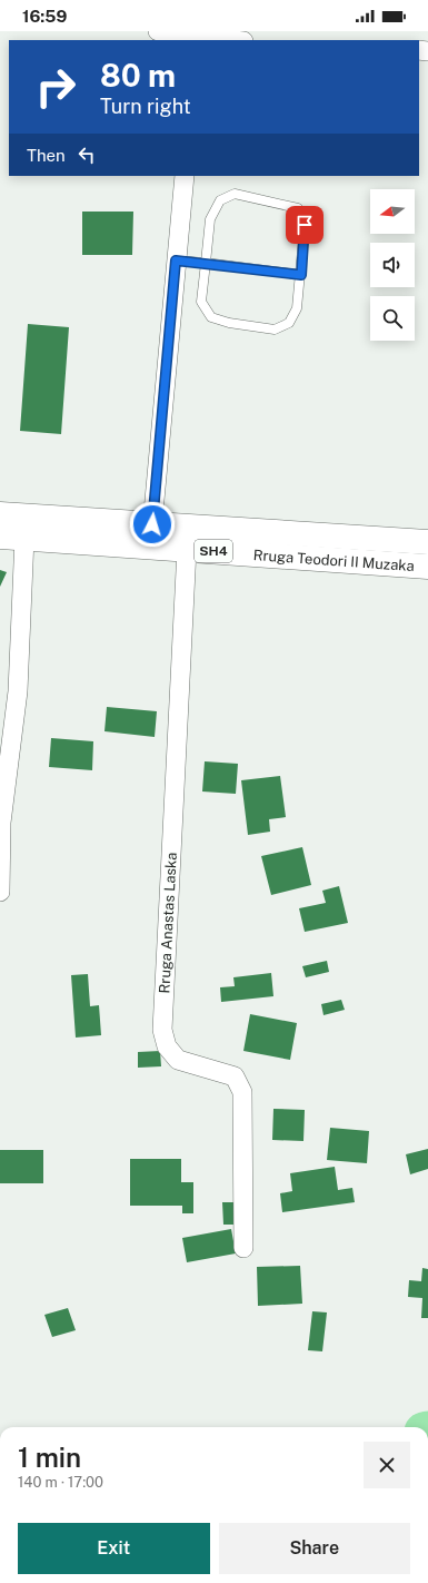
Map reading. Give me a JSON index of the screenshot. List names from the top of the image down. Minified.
{"streets":{"main road":["SH4","Rruga Teodori II Muzaka"],"street":["Rruga Anastas Laska"]},"crossings":[["Rruga Teodori II Muzaka","Rruga Anastas Laska"]],"north":"left","page":{"status":"16:59","turn":["80 m","Turn right"],"then":"Then","heading":["1 min","140 m · 17:00"],"buttons":["Exit","Share"]}}
